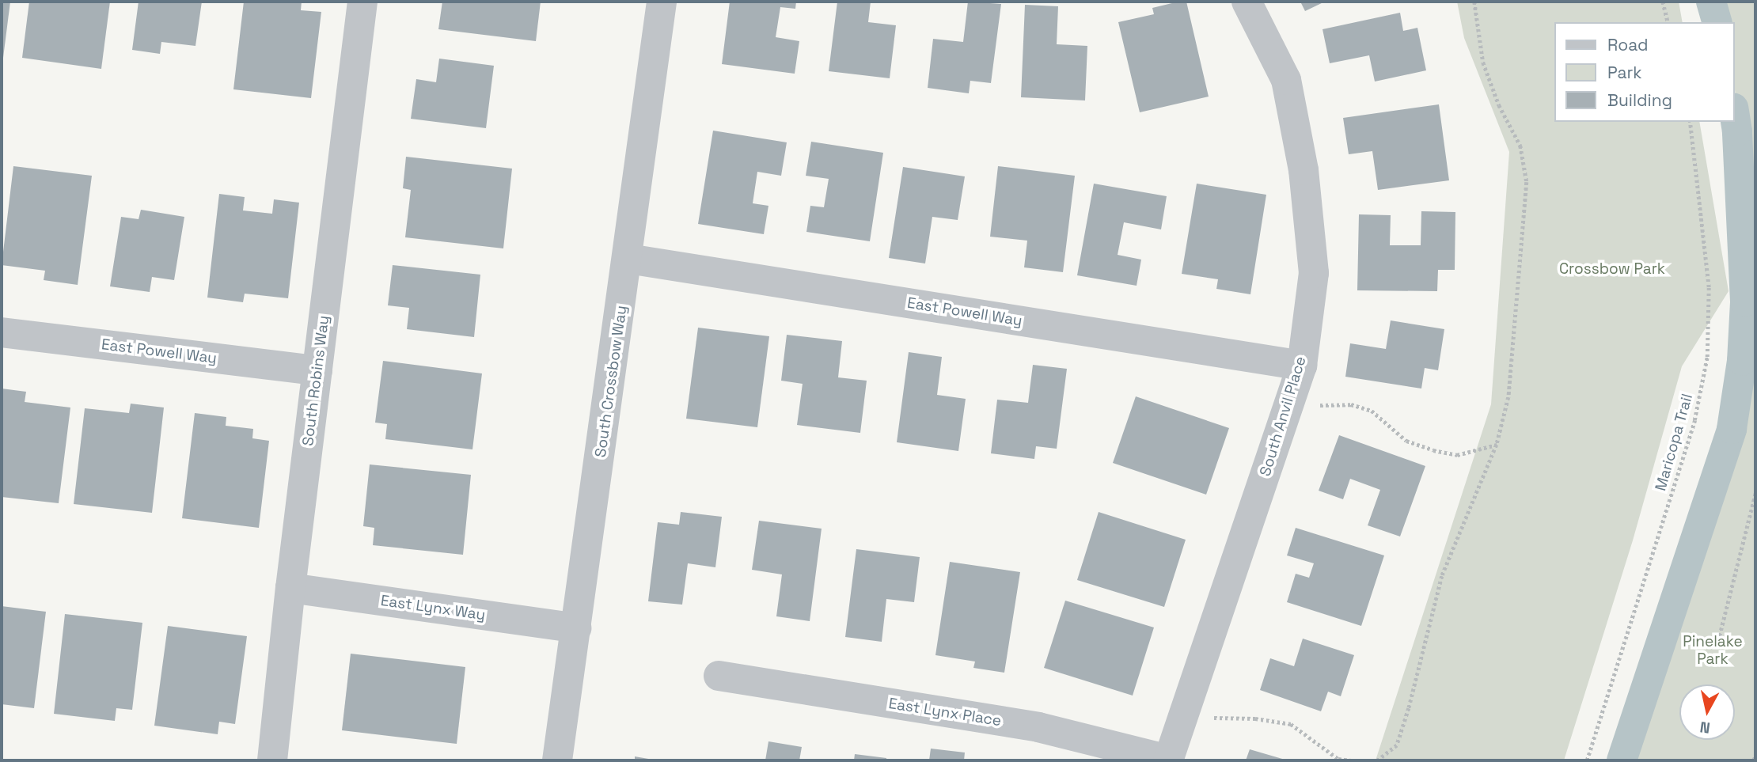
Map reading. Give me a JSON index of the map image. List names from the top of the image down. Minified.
{"streets":{"street":["East Powell Way","South Robins Way","South Crossbow Way","South Anvil Place","East Lynx Way","East Lynx Place"],"path":["Maricopa Trail"]},"crossings":[["East Powell Way","South Robins Way"],["East Powell Way","South Crossbow Way"],["East Powell Way","South Anvil Place"],["South Robins Way","East Lynx Way"],["South Crossbow Way","East Lynx Way"],["South Anvil Place","East Lynx Place"]],"parks":["Crossbow Park","Pinelake Park"],"legend":["Road","Park","Building"],"north":"bottom"}
